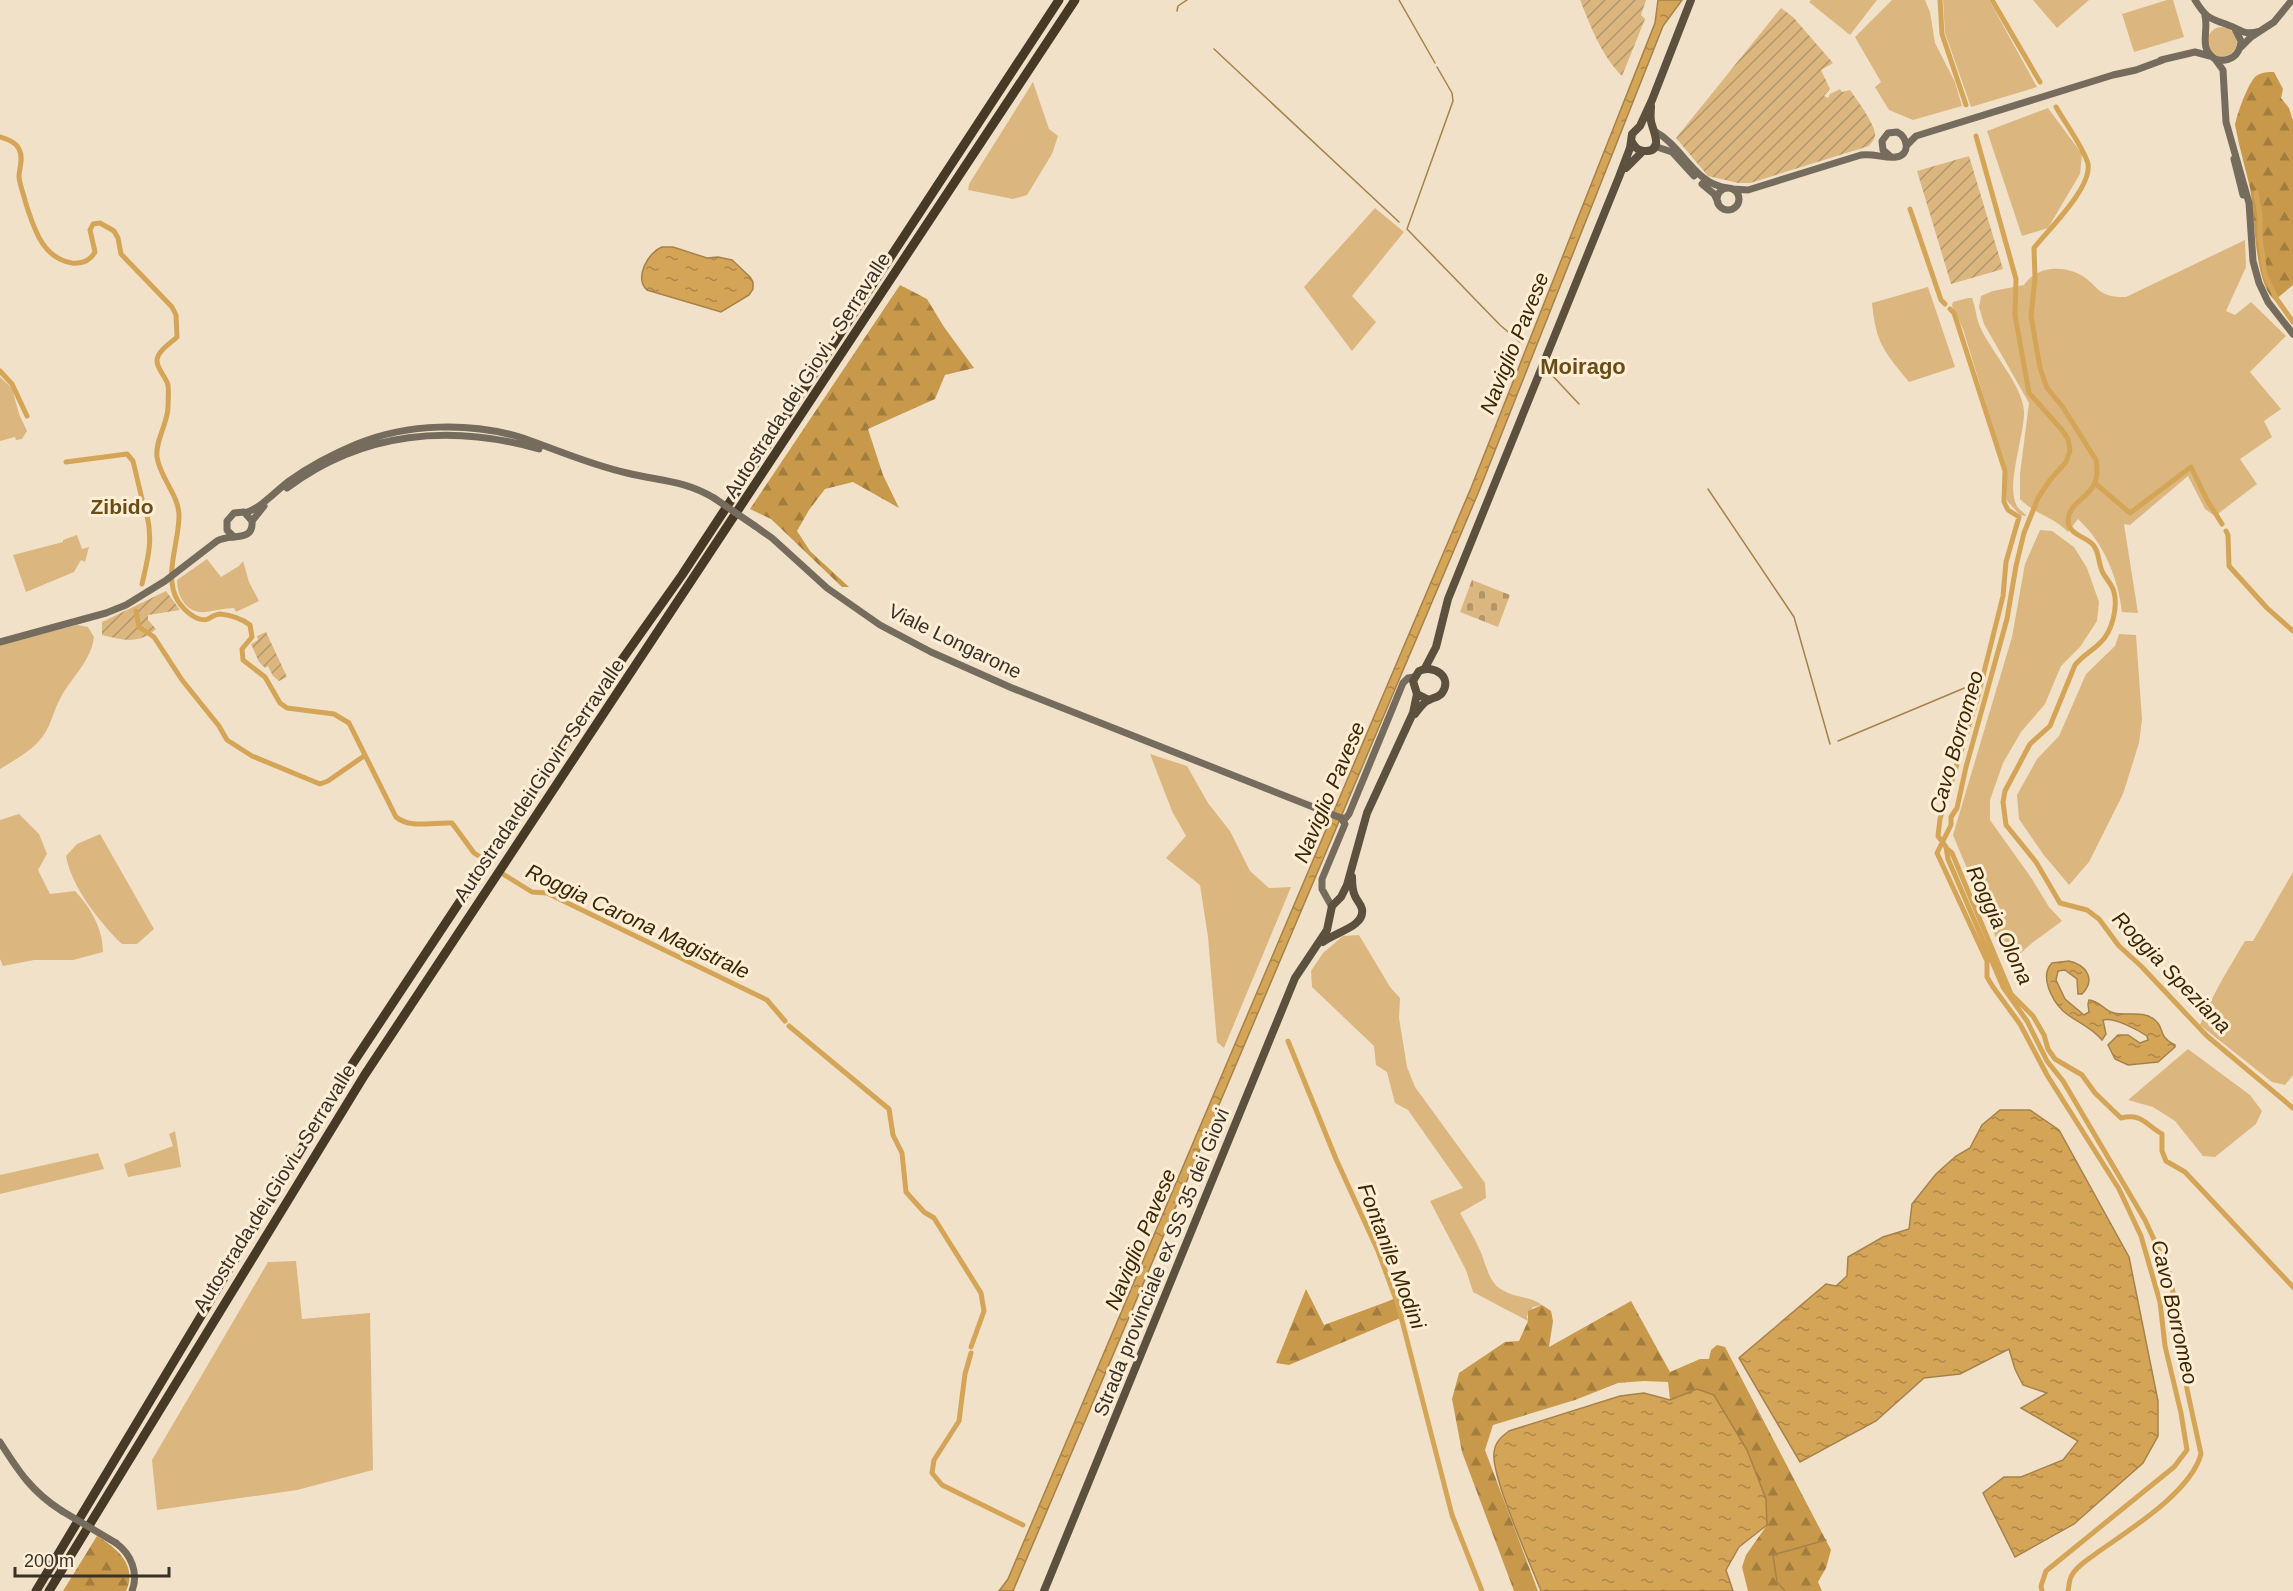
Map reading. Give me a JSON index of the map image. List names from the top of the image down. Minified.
{"streets":{"highway":["Autostrada dei Giovi - Serravalle"],"main road":["Viale Longarone","Strada provinciale ex SS 35 dei Giovi"]},"districts":["Moirago","Zibido"],"water":["Naviglio Pavese","Cavo Borromeo","Roggia Carona Magistrale","Roggia Olona","Roggia Speziana","Fontanile Modini"],"scale_bar":"200 m"}
